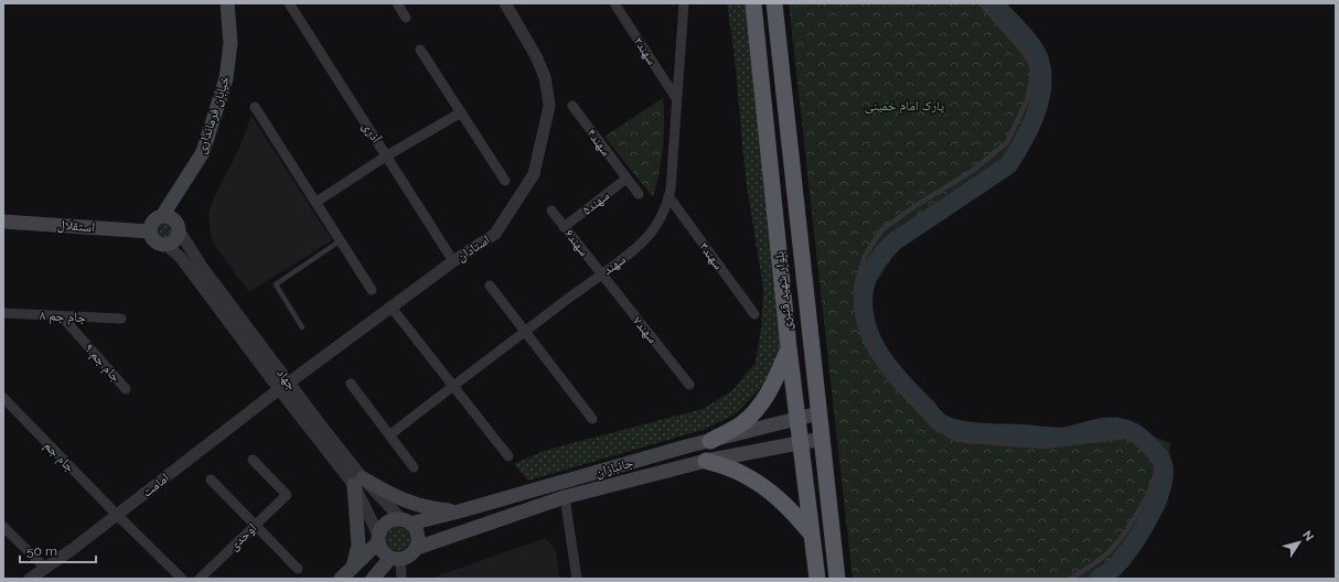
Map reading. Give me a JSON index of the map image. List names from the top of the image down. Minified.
{"streets":{"highway":["بلوار شهید قنبری"],"main road":["خیابان فرمانداری","استقلال","جانبازان"],"street":["سهند۲","آذری","سهند۴","سهند۵","سهند۶","استادان","سهند۳","سهند","جام جم ۸","سهند۷","جام جم ۹","جهاد","جام جم","امامت","اوحدی"]},"crossings":[["سهند۲","سهند"],["خیابان فرمانداری","استقلال"],["خیابان فرمانداری","جهاد"],["آذری","استادان"],["سهند۴","سهند۵"],["سهند۵","سهند۶"],["استقلال","جهاد"],["سهند۶","سهند"],["سهند۶","سهند۷"],["استادان","جهاد"],["استادان","امامت"],["سهند۳","سهند"],["سهند","سهند۷"],["بلوار شهید قنبری","جانبازان"],["جام جم ۸","جام جم ۹"],["جهاد","جانبازان"],["جهاد","امامت"],["جام جم","امامت"]],"parks":["پارک امام خمینی"],"scale_bar":"50 m","north":"top right"}
